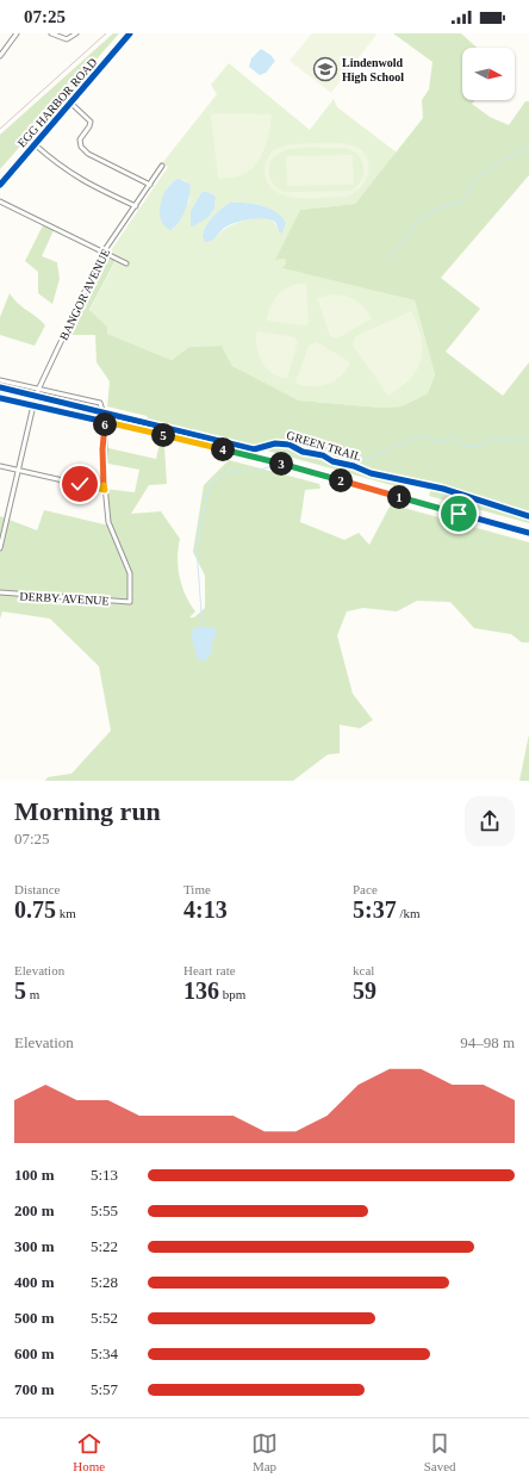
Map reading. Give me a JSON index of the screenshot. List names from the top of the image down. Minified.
{"streets":{"street":["EGG HARBOR ROAD","BANGOR AVENUE","DERBY AVENUE"],"cycle path":["GREEN TRAIL"]},"places":{"school or university":["Lindenwold High School"]},"north":"right","page":{"status":"07:25","pins":["6","5","4","3","2","1"],"heading":["Morning run","07:25"],"stats":[["Distance","0.75 km"],["Time","4:13"],["Pace","5:37 /km"],["Elevation","5 m"],["Heart rate","136 bpm"],["kcal","59"]],"chart":["Elevation","94–98 m"],"list":[{"name":"100 m","note":"5:13"},{"name":"200 m","note":"5:55"},{"name":"300 m","note":"5:22"},{"name":"400 m","note":"5:28"},{"name":"500 m","note":"5:52"},{"name":"600 m","note":"5:34"},{"name":"700 m","note":"5:57"}],"tabs":["Home","Map","Saved"]}}
